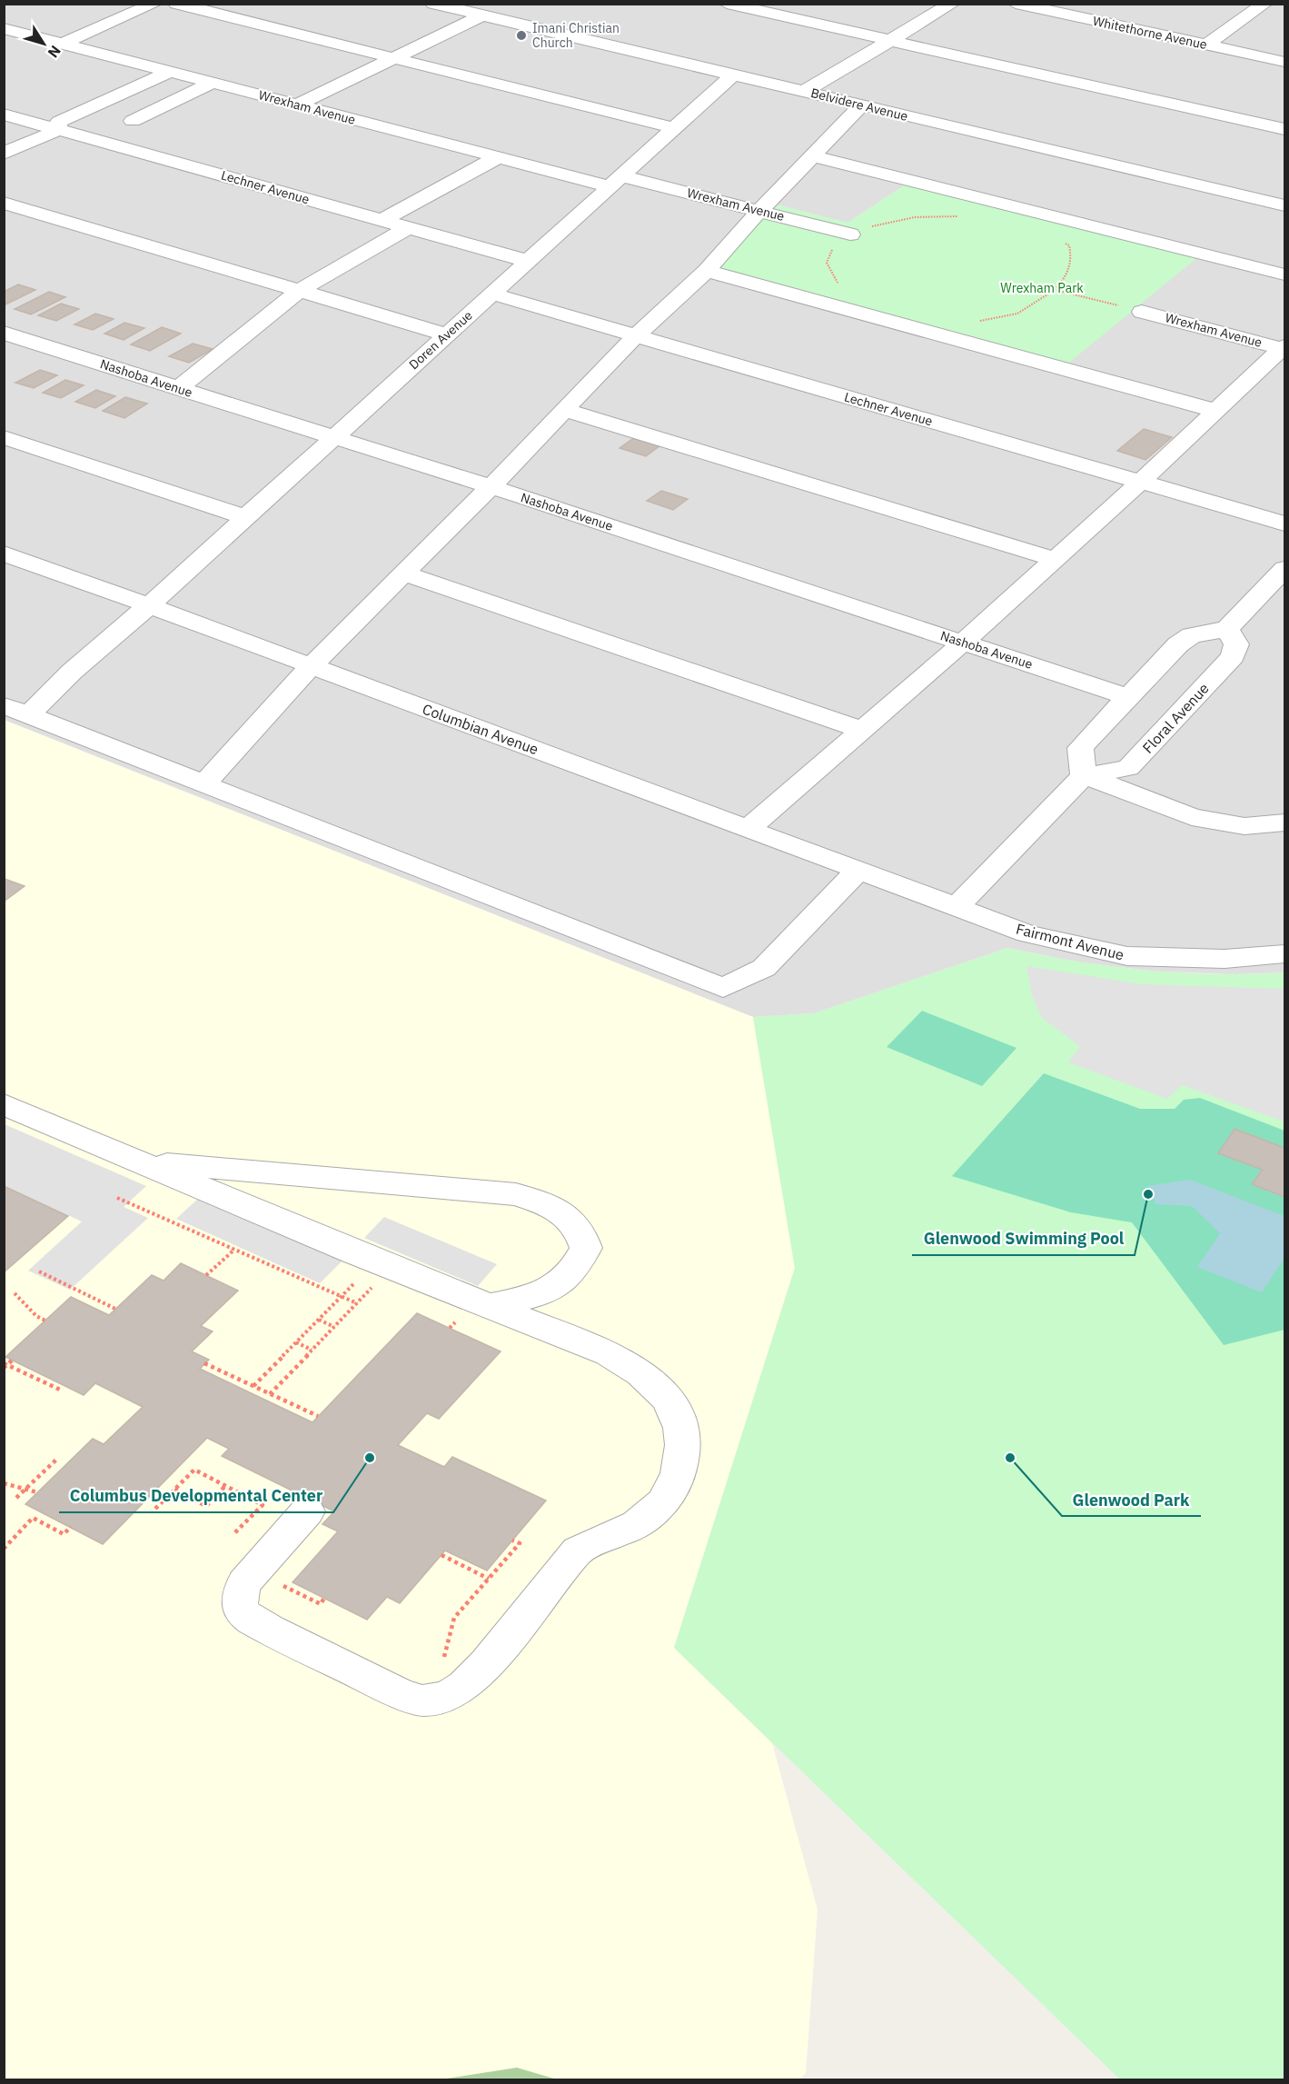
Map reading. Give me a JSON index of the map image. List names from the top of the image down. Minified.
{"streets":{"street":["Whitethorne Avenue","Belvidere Avenue","Wrexham Avenue","Lechner Avenue","Doren Avenue","Nashoba Avenue","Floral Avenue","Columbian Avenue","Fairmont Avenue"]},"crossings":[["Belvidere Avenue","Doren Avenue"],["Wrexham Avenue","Doren Avenue"],["Lechner Avenue","Doren Avenue"],["Doren Avenue","Nashoba Avenue"],["Doren Avenue","Columbian Avenue"],["Columbian Avenue","Fairmont Avenue"]],"parks":["Wrexham Park"],"places":["Imani Christian Church","Glenwood Swimming Pool","Columbus Developmental Center","Glenwood Park"],"north":"bottom right"}
